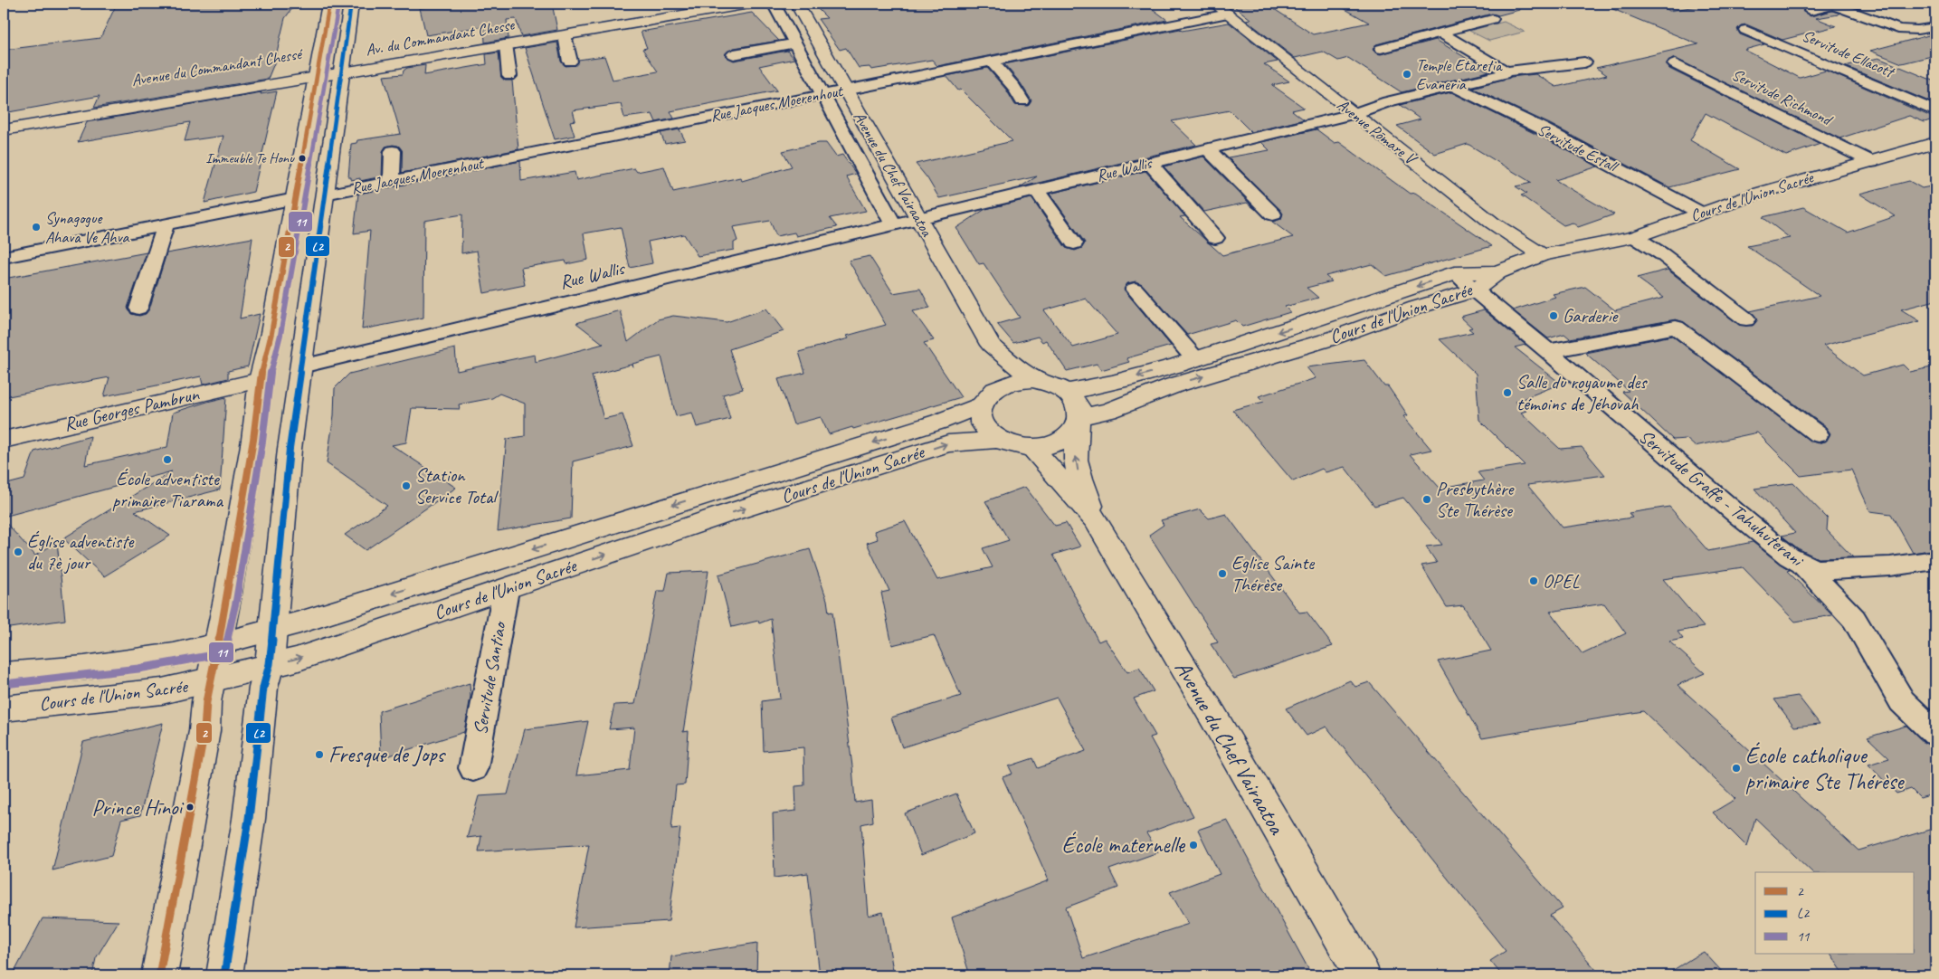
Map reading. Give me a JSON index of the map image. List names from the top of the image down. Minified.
{"streets":{"main road":["Av. du Commandant Chesse","Avenue du Commandant Chessé","Avenue Pōmare V","Avenue du Chef Vairaatoa","Cours de l'Union Sacrée","Rue Georges Pambrun"],"street":["Servitude Ellacott","Servitude Richmond","Rue Jacques Moerenhout","Servitude Estall","Rue Wallis","Servitude Graffe - Tahuhuterani","Servitude Santiao"]},"crossings":[["Av. du Commandant Chesse","Avenue du Commandant Chessé"],["Servitude Richmond","Cours de l'Union Sacrée"],["Rue Jacques Moerenhout","Avenue Pōmare V"],["Rue Jacques Moerenhout","Avenue du Chef Vairaatoa"],["Avenue Pōmare V","Rue Wallis"],["Avenue Pōmare V","Cours de l'Union Sacrée"],["Servitude Estall","Rue Wallis"],["Servitude Estall","Cours de l'Union Sacrée"],["Rue Wallis","Avenue du Chef Vairaatoa"],["Avenue du Chef Vairaatoa","Cours de l'Union Sacrée"],["Cours de l'Union Sacrée","Servitude Graffe - Tahuhuterani"],["Cours de l'Union Sacrée","Servitude Santiao"]],"places":["Temple Etaretia Evaneria","Immeuble Te Honu","Synagogue Ahava Ve Ahva","Garderie","Salle du royaume des témoins de Jéhovah","École adventiste primaire Tiarama","Station Service Total","Presbythère Ste Thérèse","Église adventiste du 7è jour","Eglise Sainte Thérèse","OPEL","Fresque de Jops","École catholique primaire Ste Thérèse","Prince Hīnoi","École maternelle"],"lines":["transit line 2","transit line L2","transit line 11"],"legend":["2","L2","11"]}
